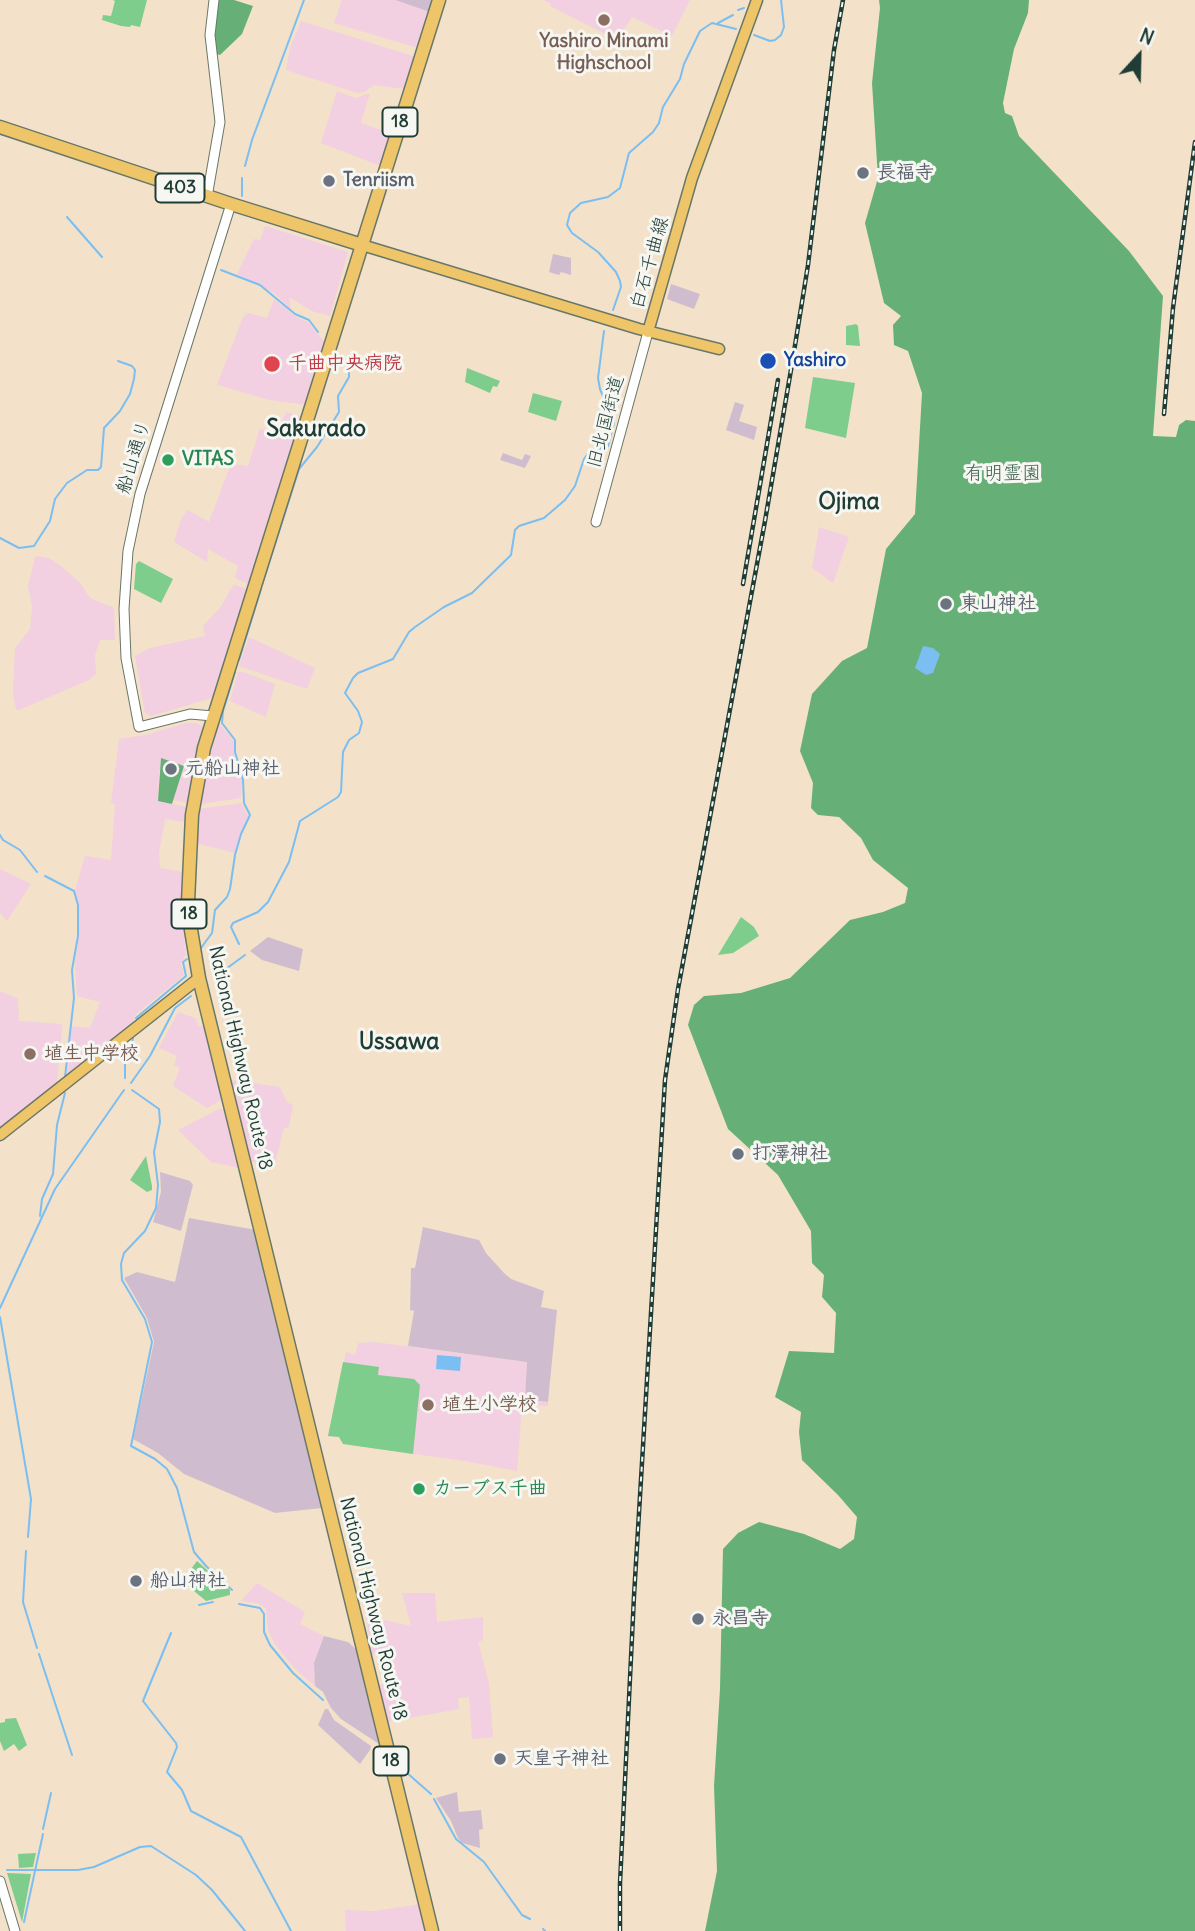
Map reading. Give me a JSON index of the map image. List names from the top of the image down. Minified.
{"streets":{"highway":["18","403","National Highway Route 18"],"main road":["白石千曲線"],"street":["旧北国街道","船山通り"]},"crossings":[["403","白石千曲線"],["403","船山通り"],["403","National Highway Route 18"],["白石千曲線","旧北国街道"],["白石千曲線","National Highway Route 18"],["船山通り","National Highway Route 18"]],"districts":["Sakurado","Ojima","Ussawa"],"parks":["有明霊園"],"places":["Yashiro Minami Highschool","長福寺","Tenriism","Yashiro","千曲中央病院","VITAS","東山神社","元船山神社","埴生中学校","打澤神社","埴生小学校","カーブス千曲","船山神社","永昌寺","天皇子神社"],"north":"top"}
